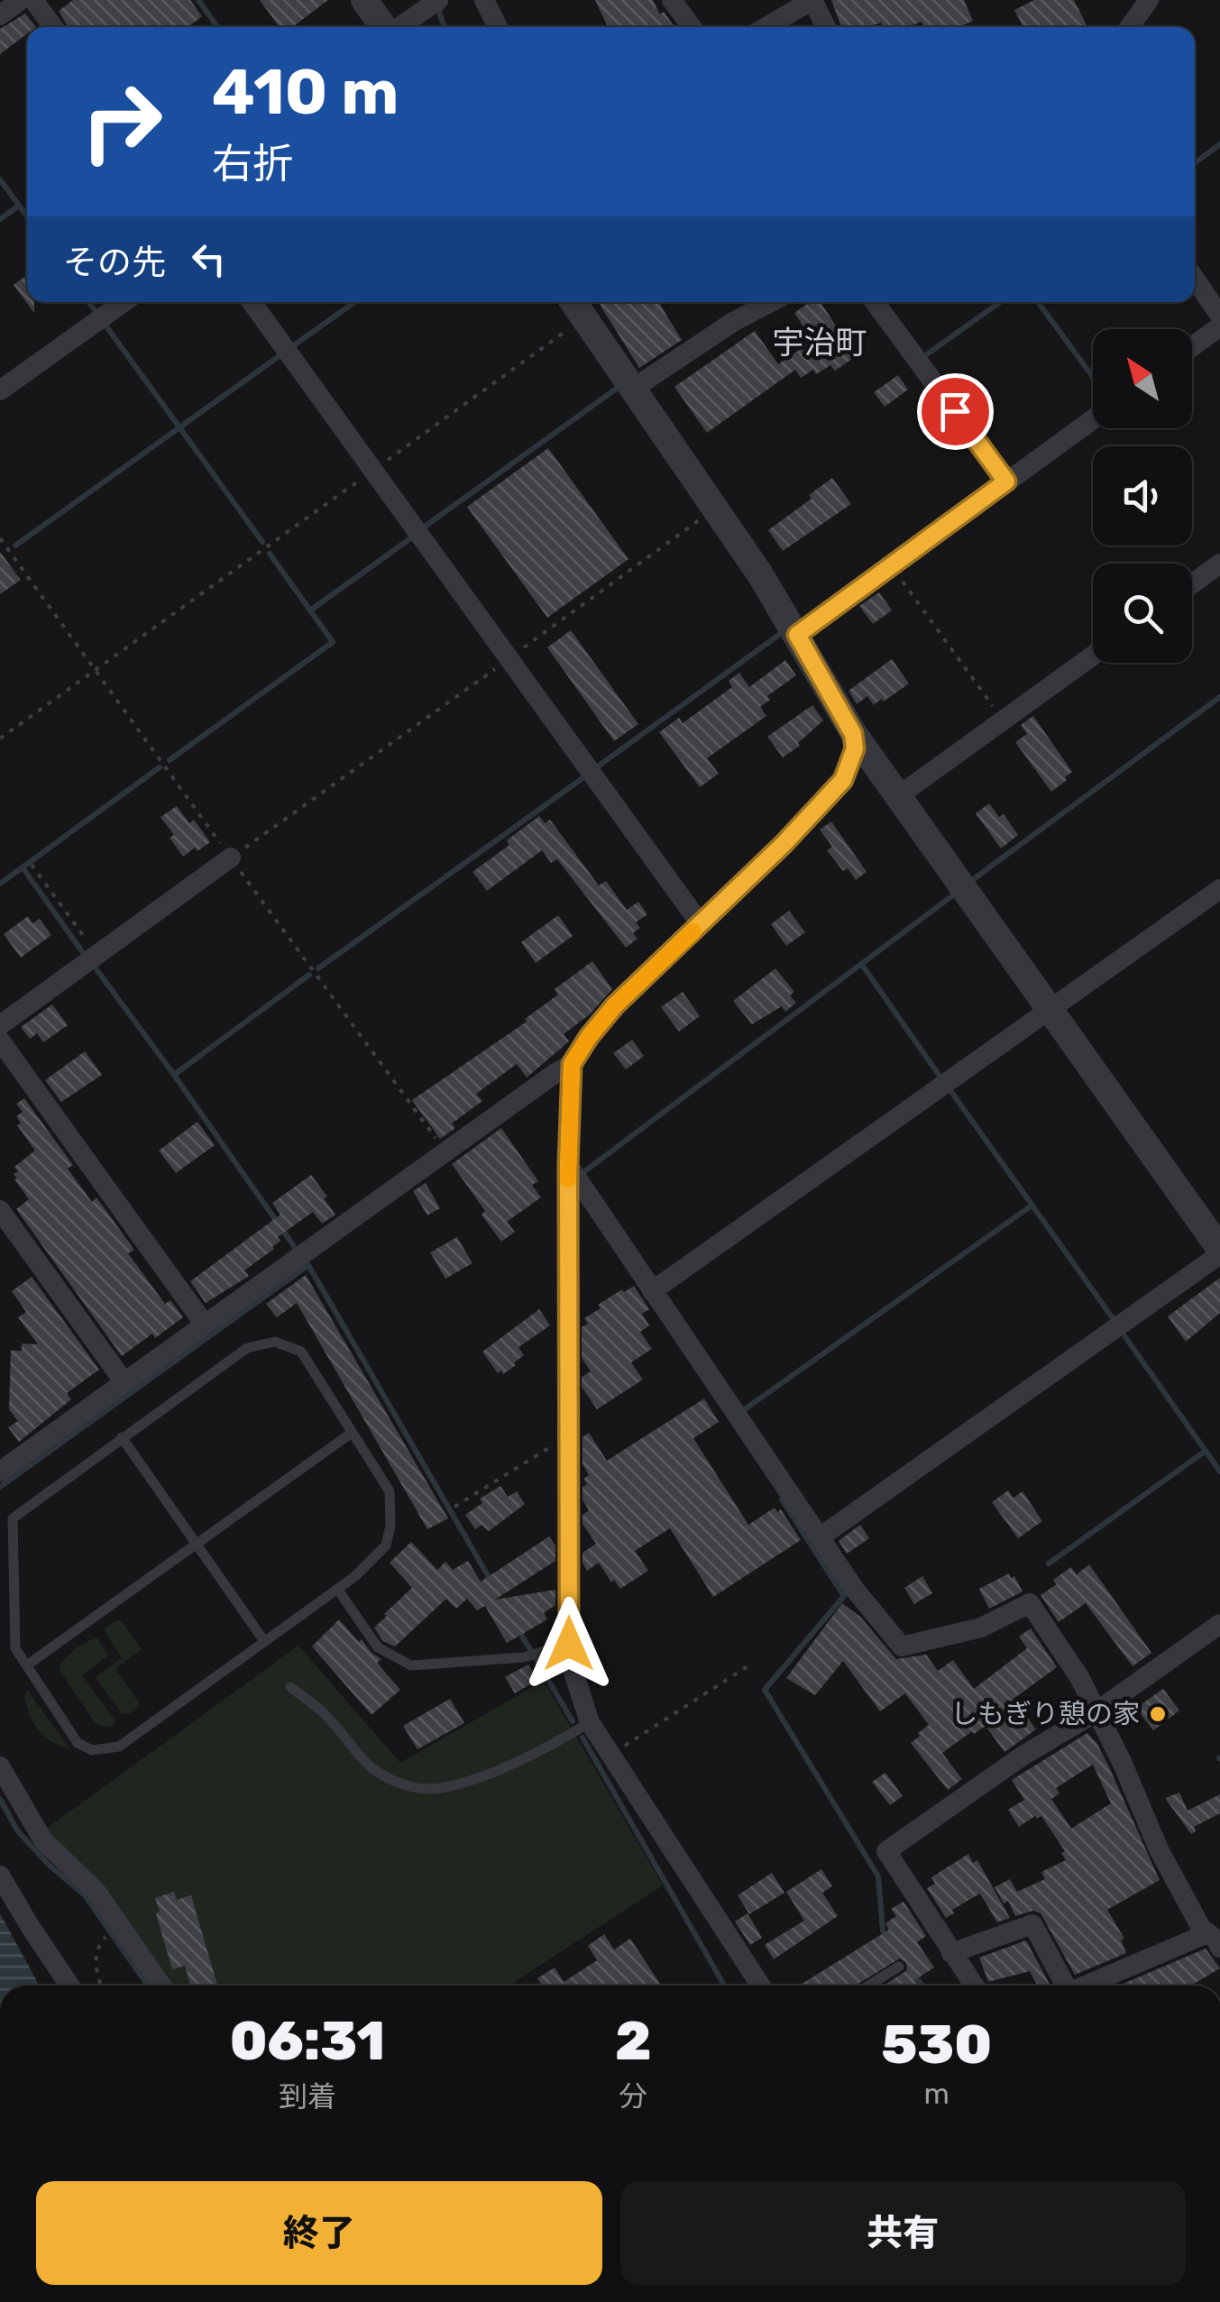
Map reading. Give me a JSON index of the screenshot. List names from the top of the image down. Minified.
{"districts":["宇治町"],"places":["しもぎり憩の家"],"north":"top left","page":{"turn":["410 m","右折"],"then":"その先","eta":["06:31","到着","2","分","530","m"],"buttons":["終了","共有"]}}
